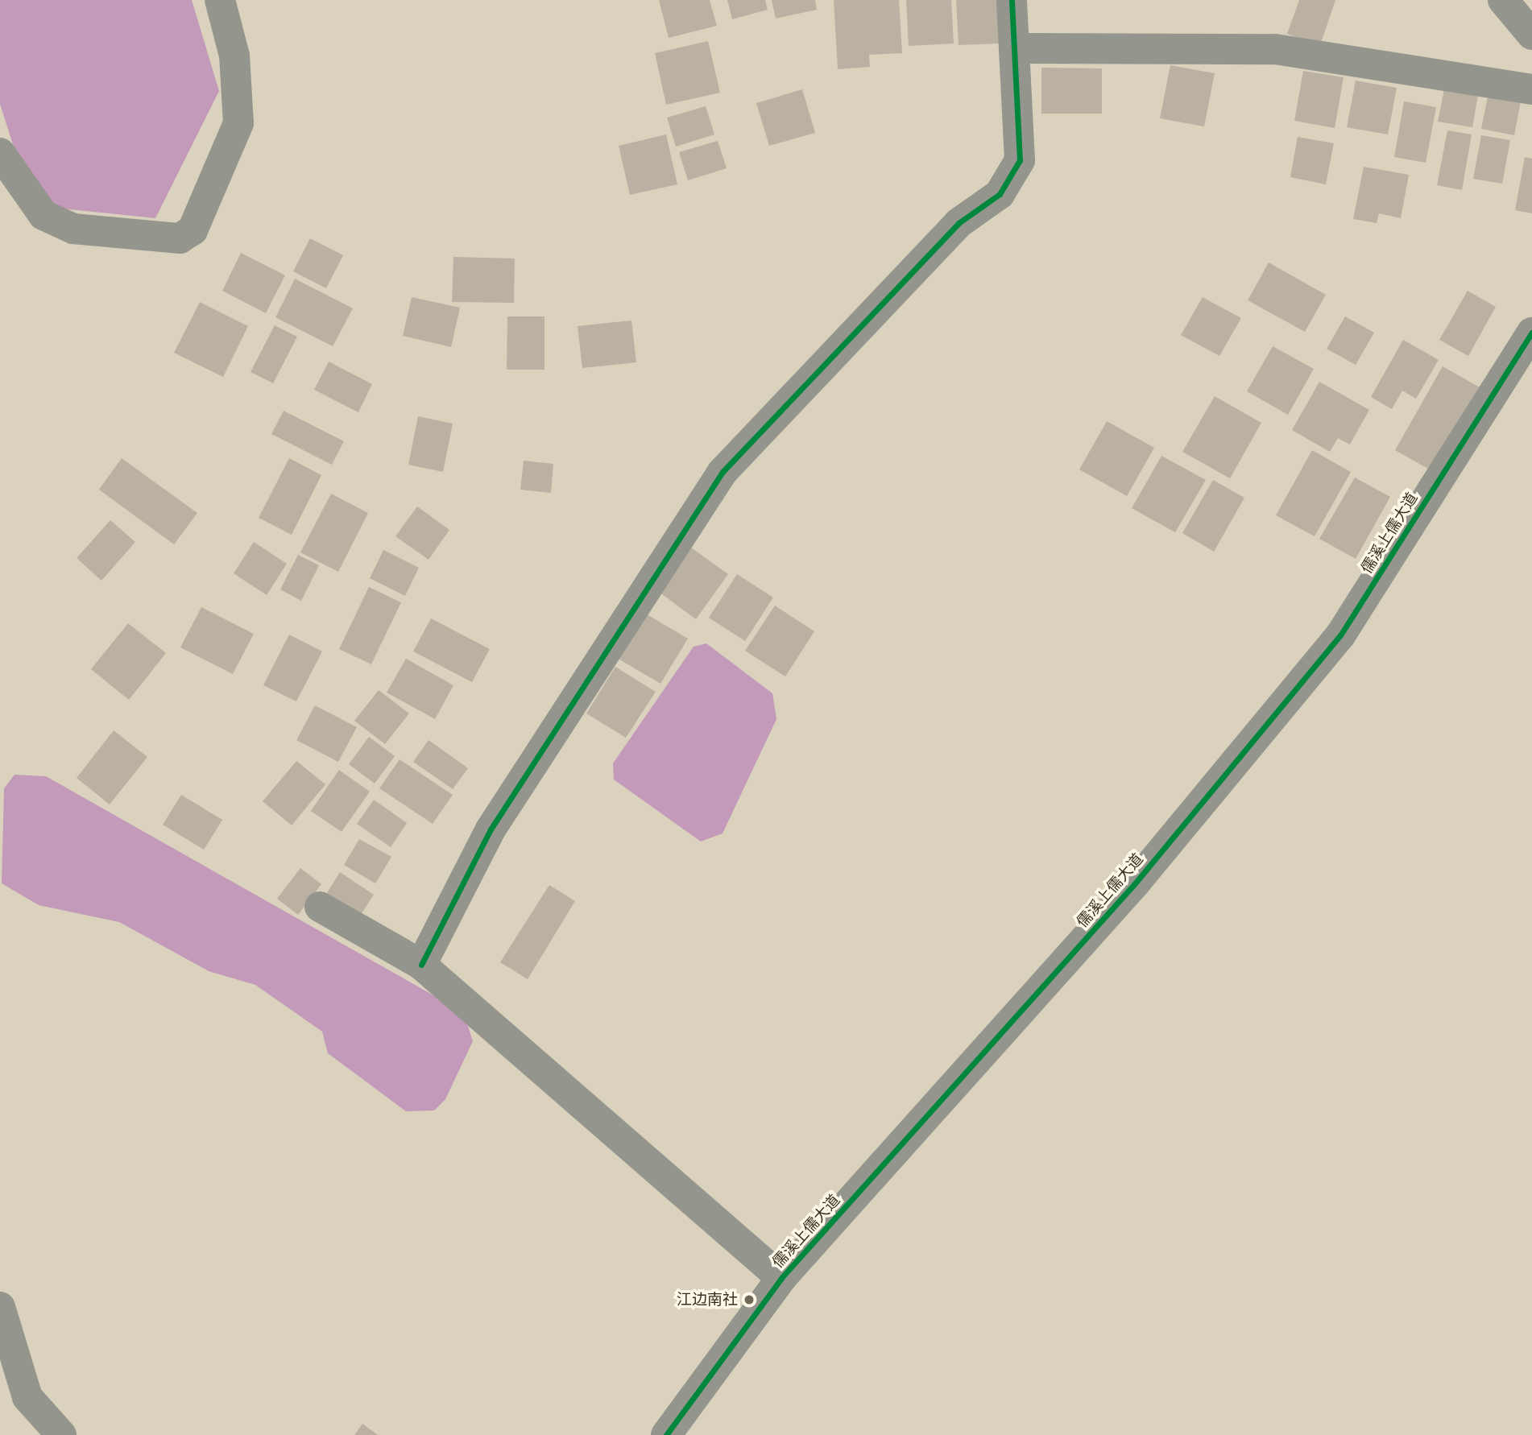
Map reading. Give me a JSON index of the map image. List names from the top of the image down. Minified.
{"streets":{"street":["儒溪上儒大道"]},"places":["江边南社"]}
